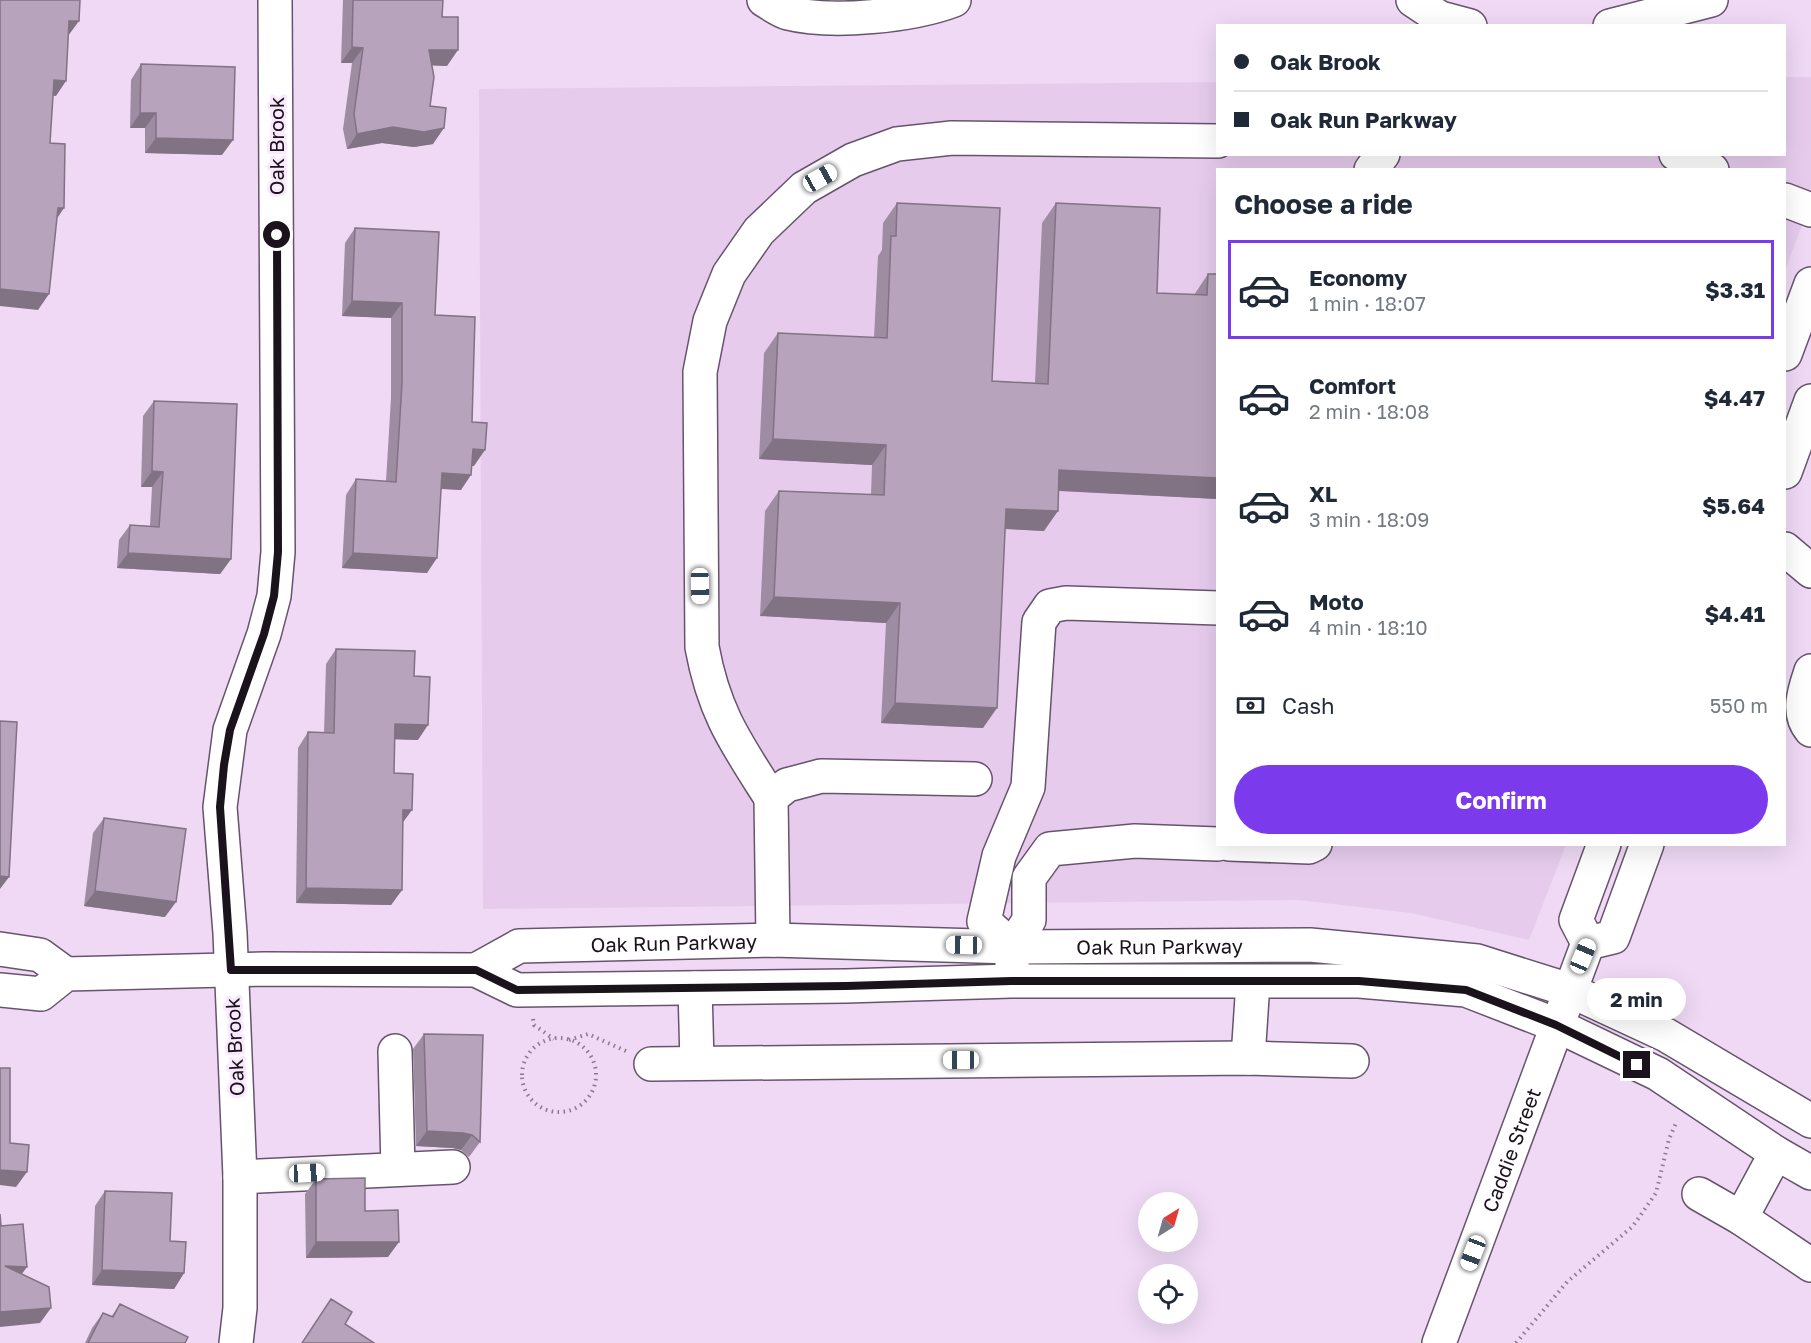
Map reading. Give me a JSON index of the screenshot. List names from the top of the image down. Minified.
{"streets":{"street":["Oak Brook","Oak Run Parkway","Caddie Street"]},"crossings":[["Oak Brook","Oak Run Parkway"],["Oak Run Parkway","Caddie Street"]],"north":"top right","page":{"banner":["Oak Brook","Oak Run Parkway"],"heading":"Choose a ride","list":[{"name":"Economy","note":"1 min · 18:07","value":"$3.31"},{"name":"Comfort","note":"2 min · 18:08","value":"$4.47"},{"name":"XL","note":"3 min · 18:09","value":"$5.64"},{"name":"Moto","note":"4 min · 18:10","value":"$4.41"}],"pay":["Cash","550 m"],"buttons":"Confirm","bubble":"2 min"}}
